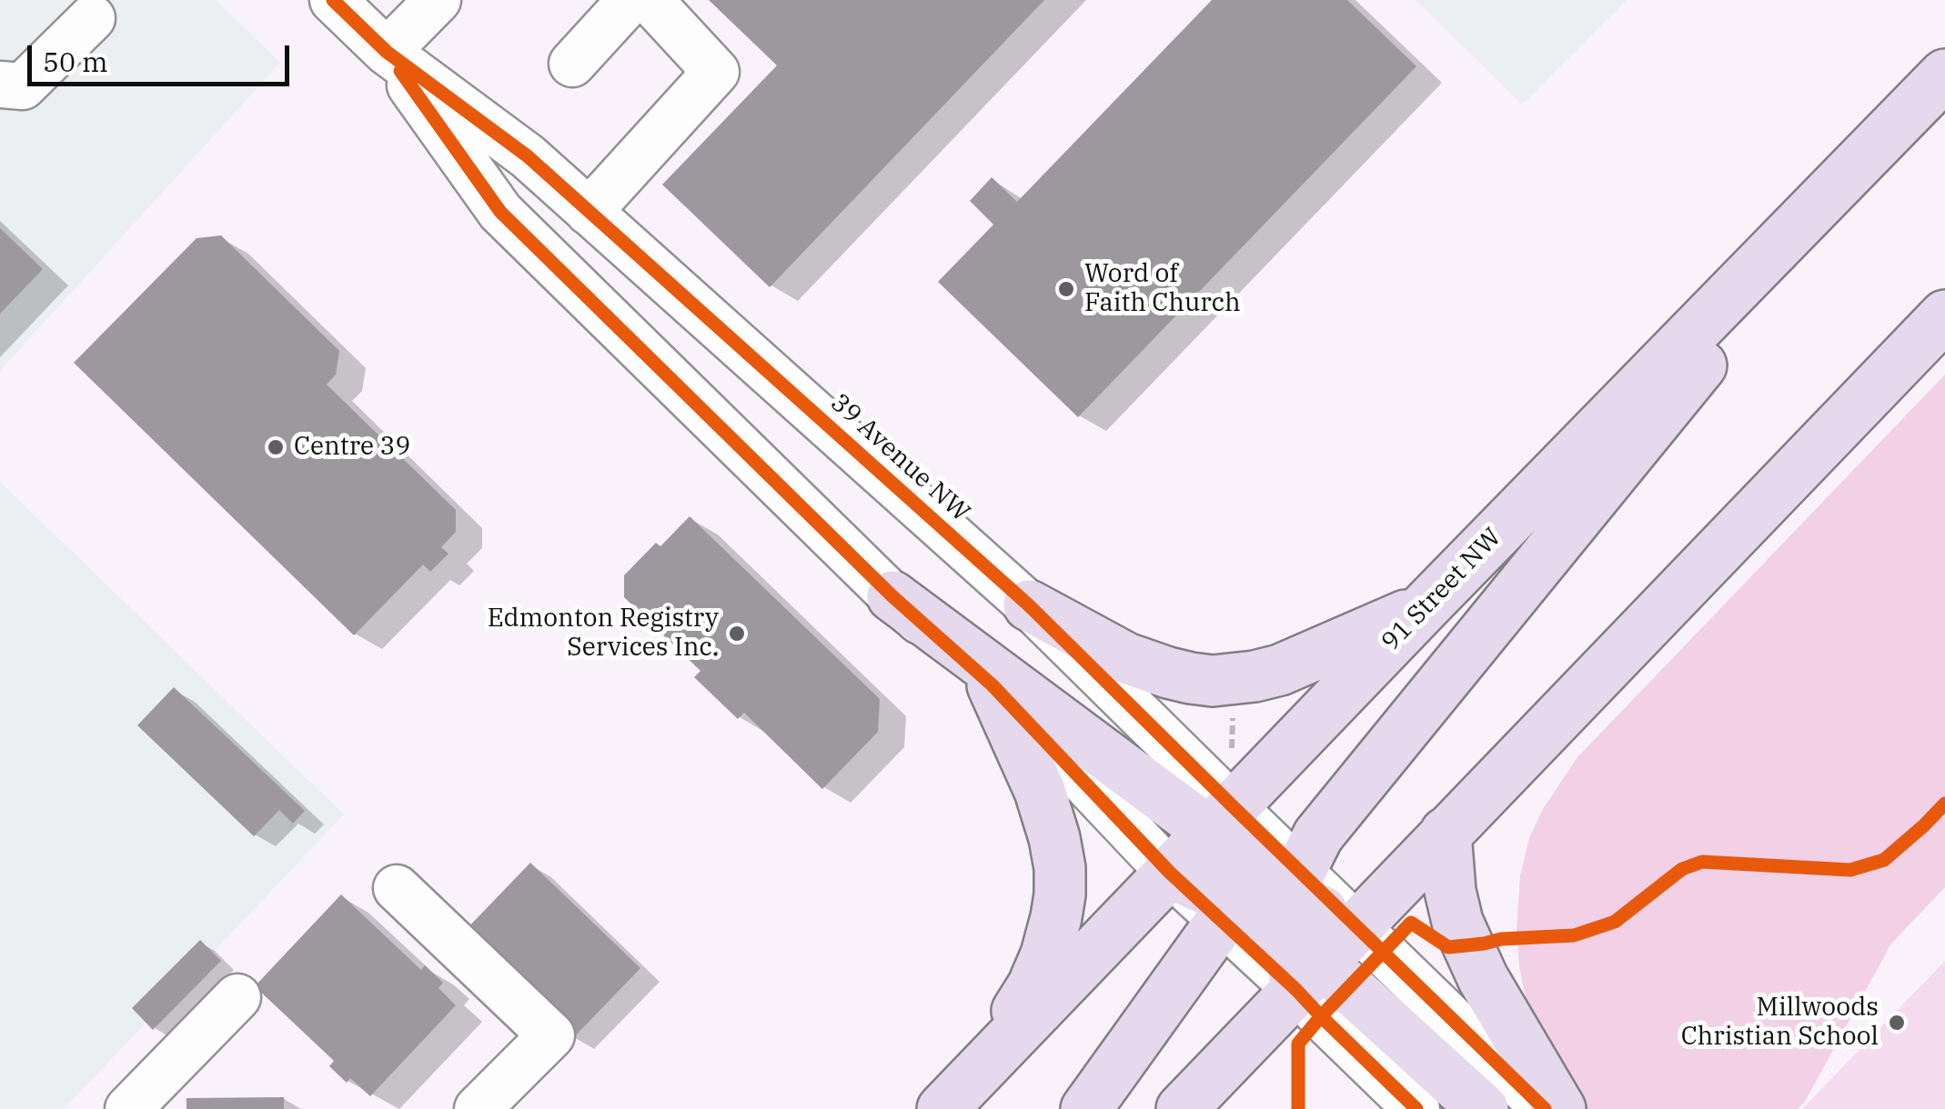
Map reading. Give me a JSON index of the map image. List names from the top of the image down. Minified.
{"streets":{"main road":["91 Street NW"],"street":["39 Avenue NW"]},"crossings":[["39 Avenue NW","91 Street NW"]],"places":["Word of Faith Church","Centre 39","Edmonton Registry Services Inc.","Millwoods Christian School"],"scale_bar":"50 m"}
